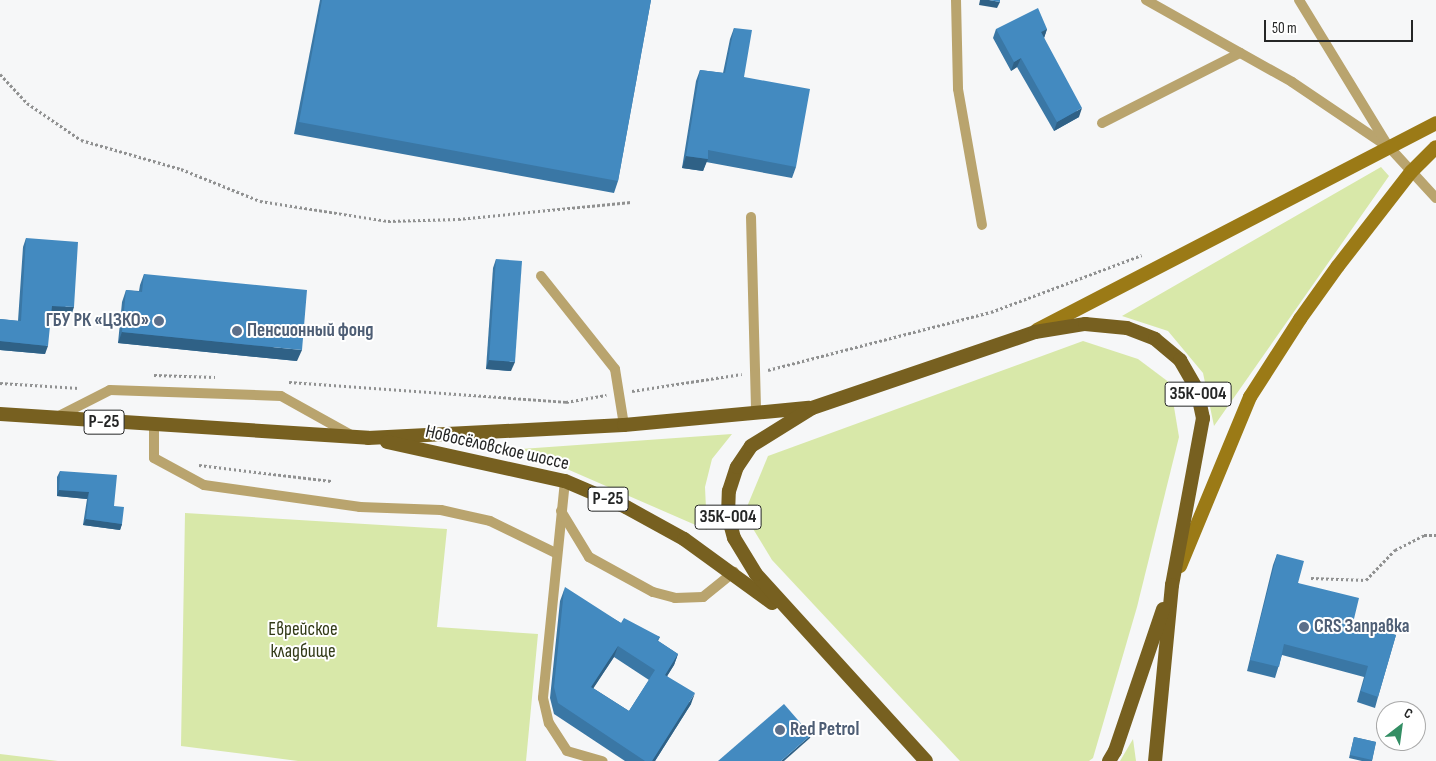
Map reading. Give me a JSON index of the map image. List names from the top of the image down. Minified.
{"streets":{"main road":["35К-004","Р-25","Новосёловское шоссе"]},"crossings":[["35К-004","Новосёловское шоссе"]],"parks":["Еврейское кладбище"],"places":["ГБУ РК «ЦЗКО»","Пенсионный фонд","CRS Заправка","Red Petrol"],"scale_bar":"50 m","north":"top right"}
